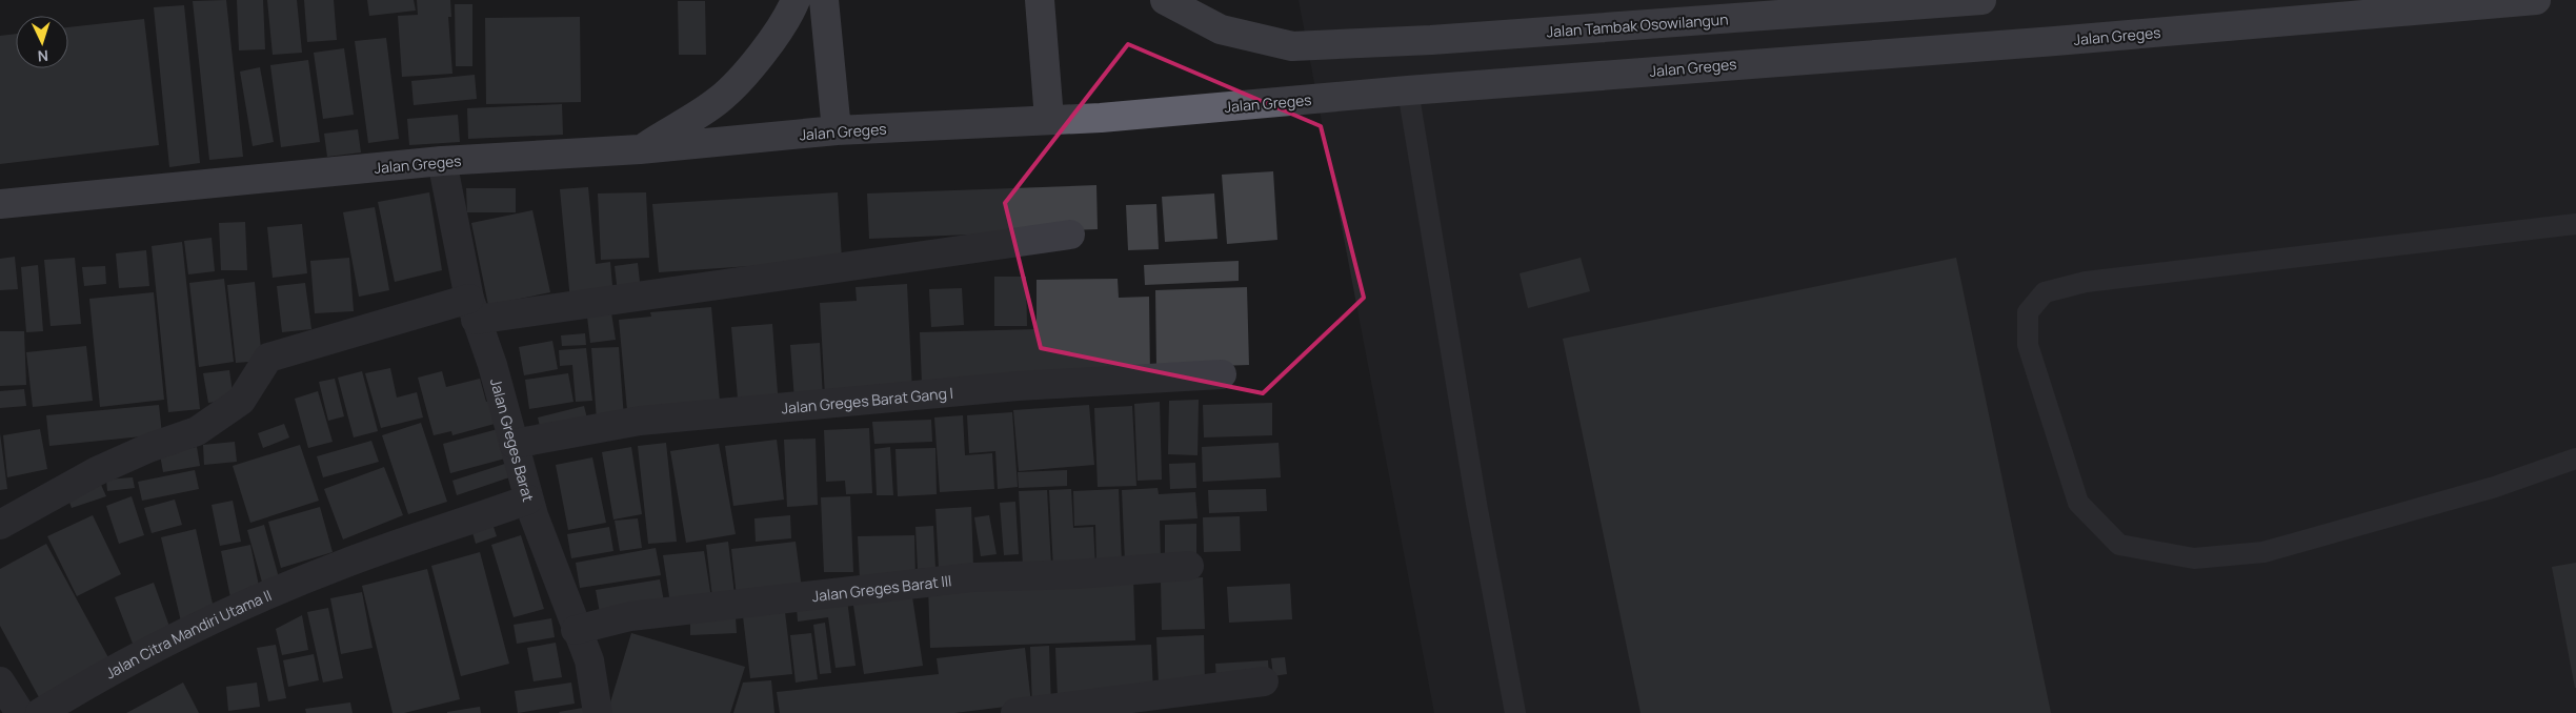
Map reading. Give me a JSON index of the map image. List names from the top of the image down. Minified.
{"streets":{"highway":["Jalan Tambak Osowilangun","Jalan Greges"],"street":["Jalan Greges Barat Gang I","Jalan Greges Barat","Jalan Greges Barat III","Jalan Citra Mandiri Utama II"]},"crossings":[["Jalan Greges","Jalan Greges Barat"],["Jalan Greges Barat Gang I","Jalan Greges Barat"],["Jalan Greges Barat","Jalan Greges Barat III"],["Jalan Greges Barat","Jalan Citra Mandiri Utama II"]],"north":"bottom"}
